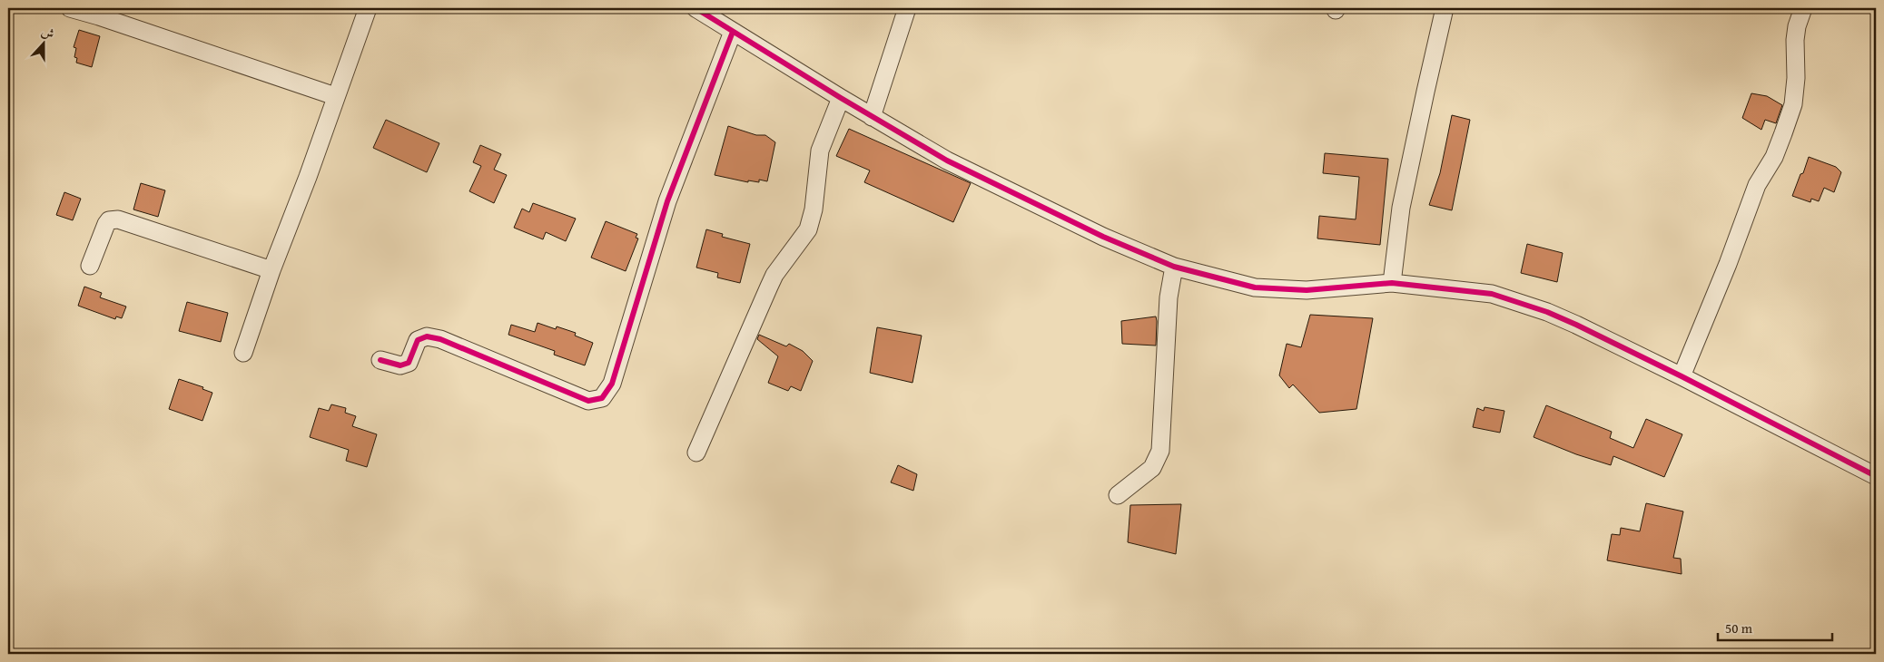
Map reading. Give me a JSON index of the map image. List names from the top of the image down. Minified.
{"scale_bar":"50 m","north":"top"}
